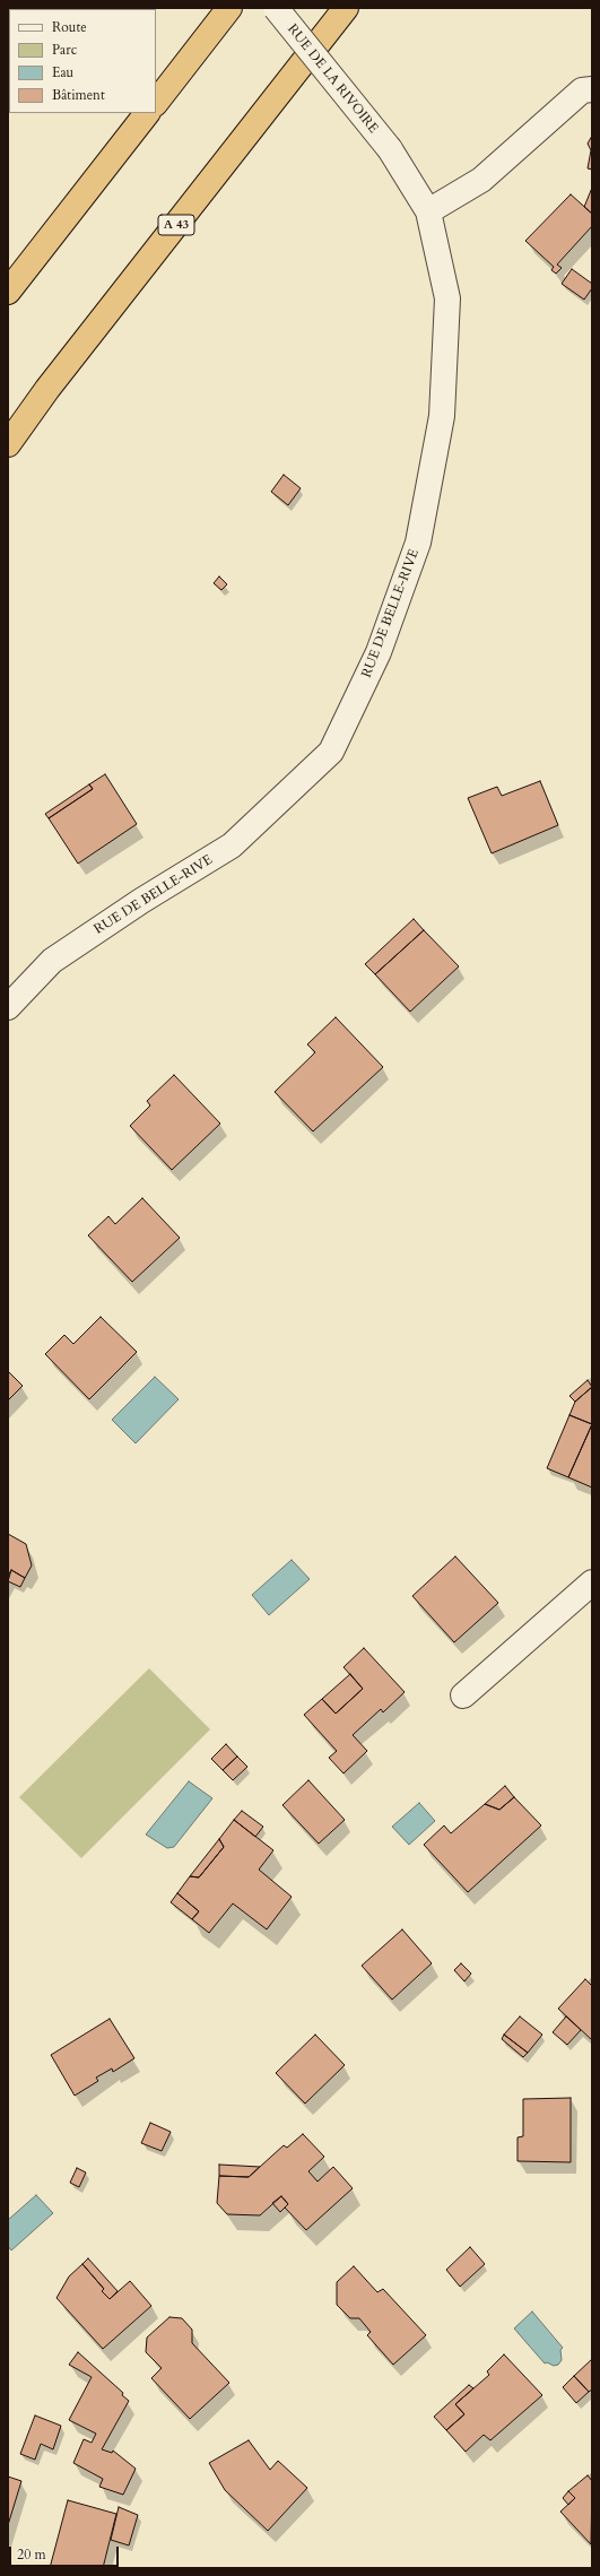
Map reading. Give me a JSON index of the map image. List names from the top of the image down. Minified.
{"streets":{"highway":["A 43"],"street":["RUE DE LA RIVOIRE","RUE DE BELLE-RIVE"]},"crossings":[["RUE DE LA RIVOIRE","RUE DE BELLE-RIVE"]],"legend":["Route","Parc","Eau","Bâtiment"],"scale_bar":"20 m"}
